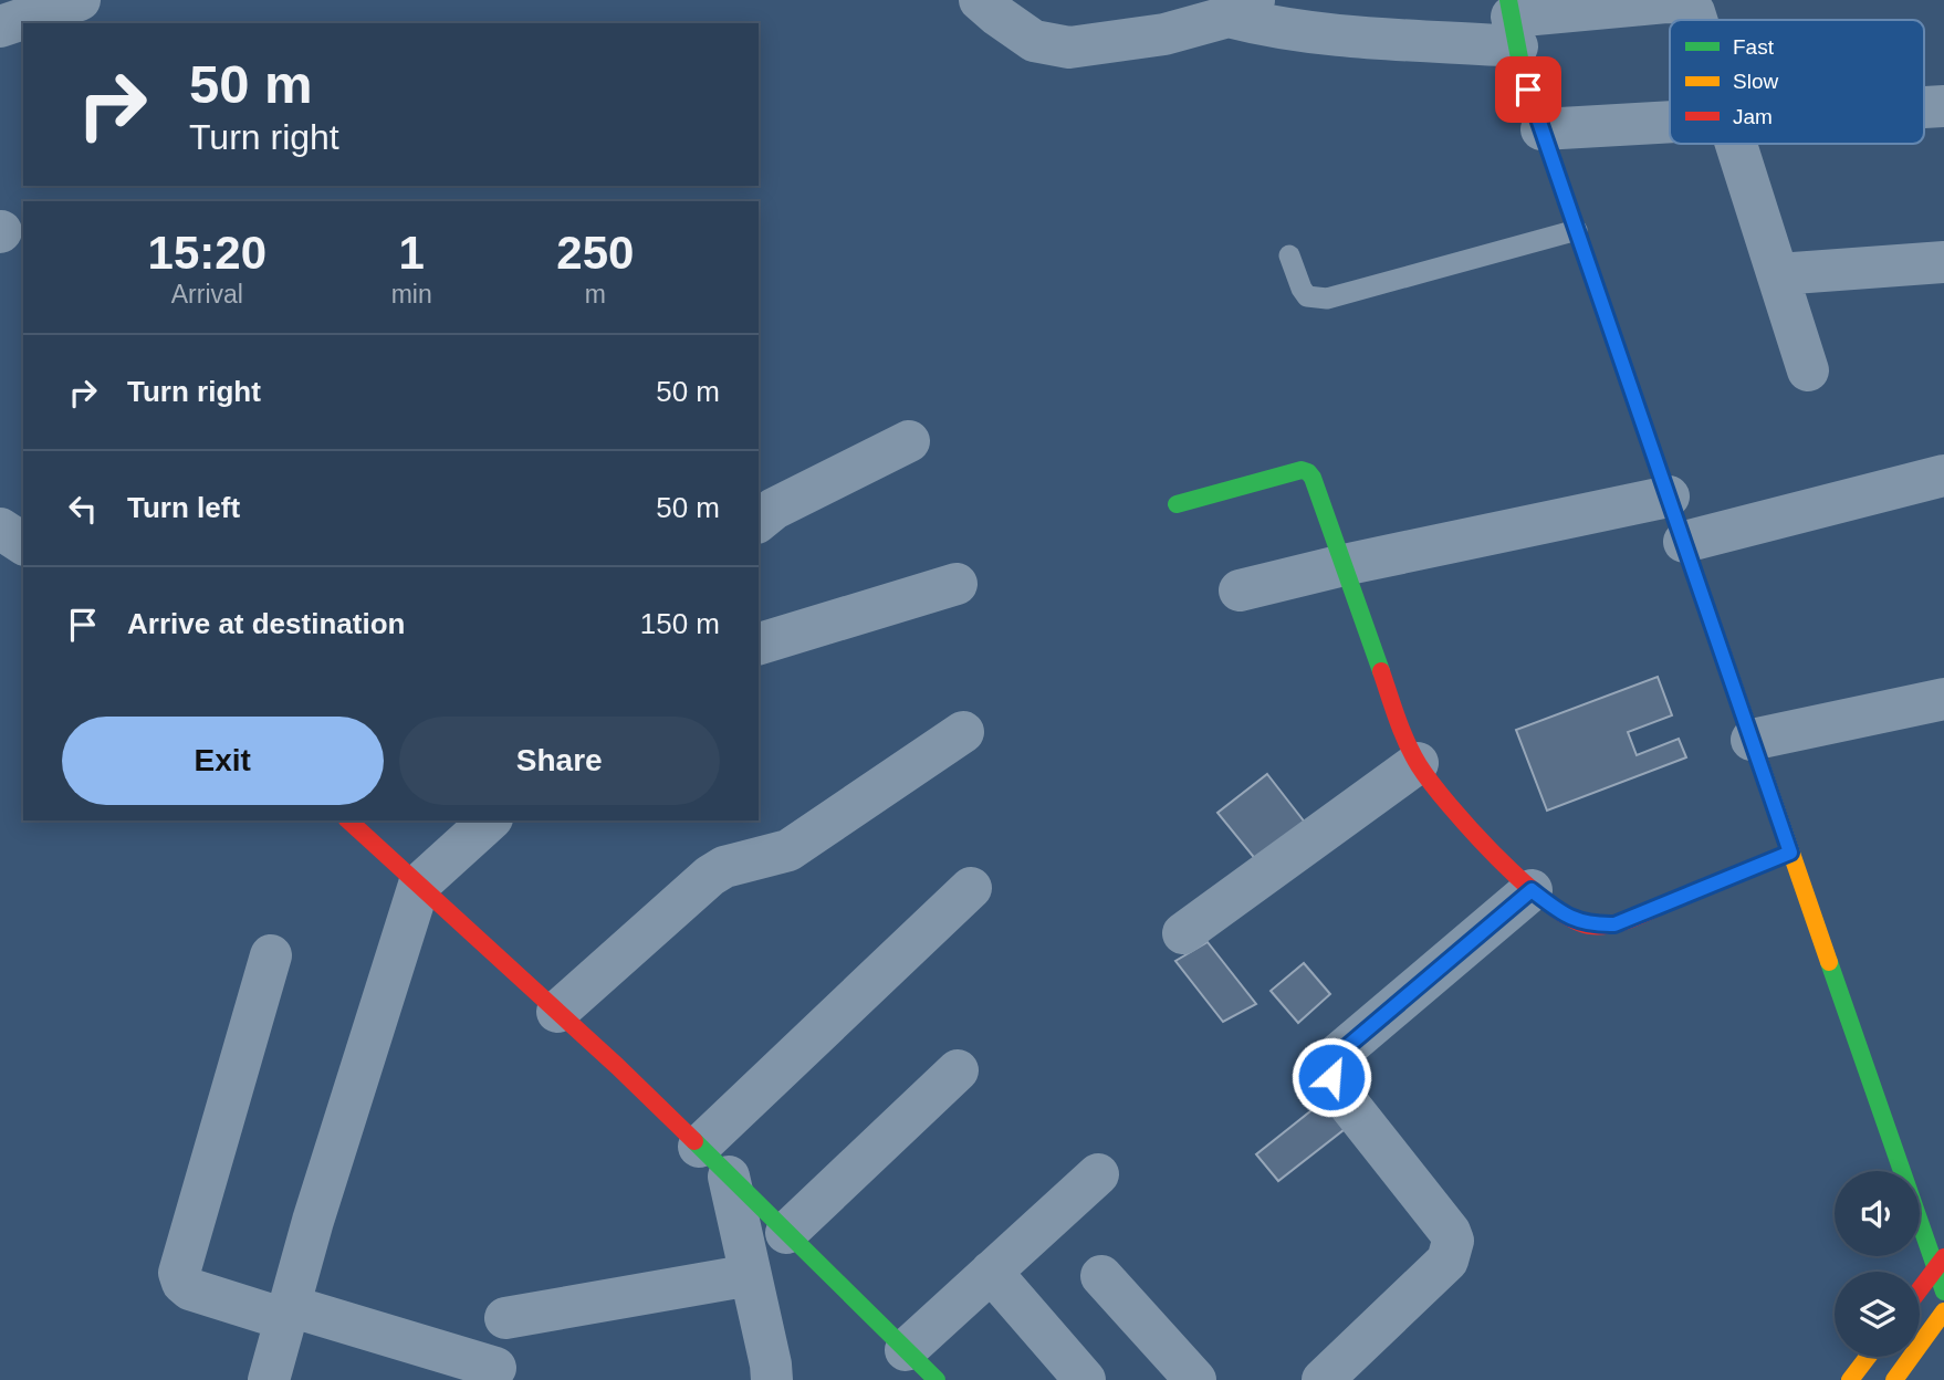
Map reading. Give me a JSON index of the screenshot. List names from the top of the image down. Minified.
{"legend":["Fast","Slow","Jam"],"page":{"turn":["50 m","Turn right"],"eta":["15:20","Arrival","1","min","250","m"],"list":[{"name":"Turn right","value":"50 m"},{"name":"Turn left","value":"50 m"},{"name":"Arrive at destination","value":"150 m"}],"buttons":["Exit","Share"]}}
